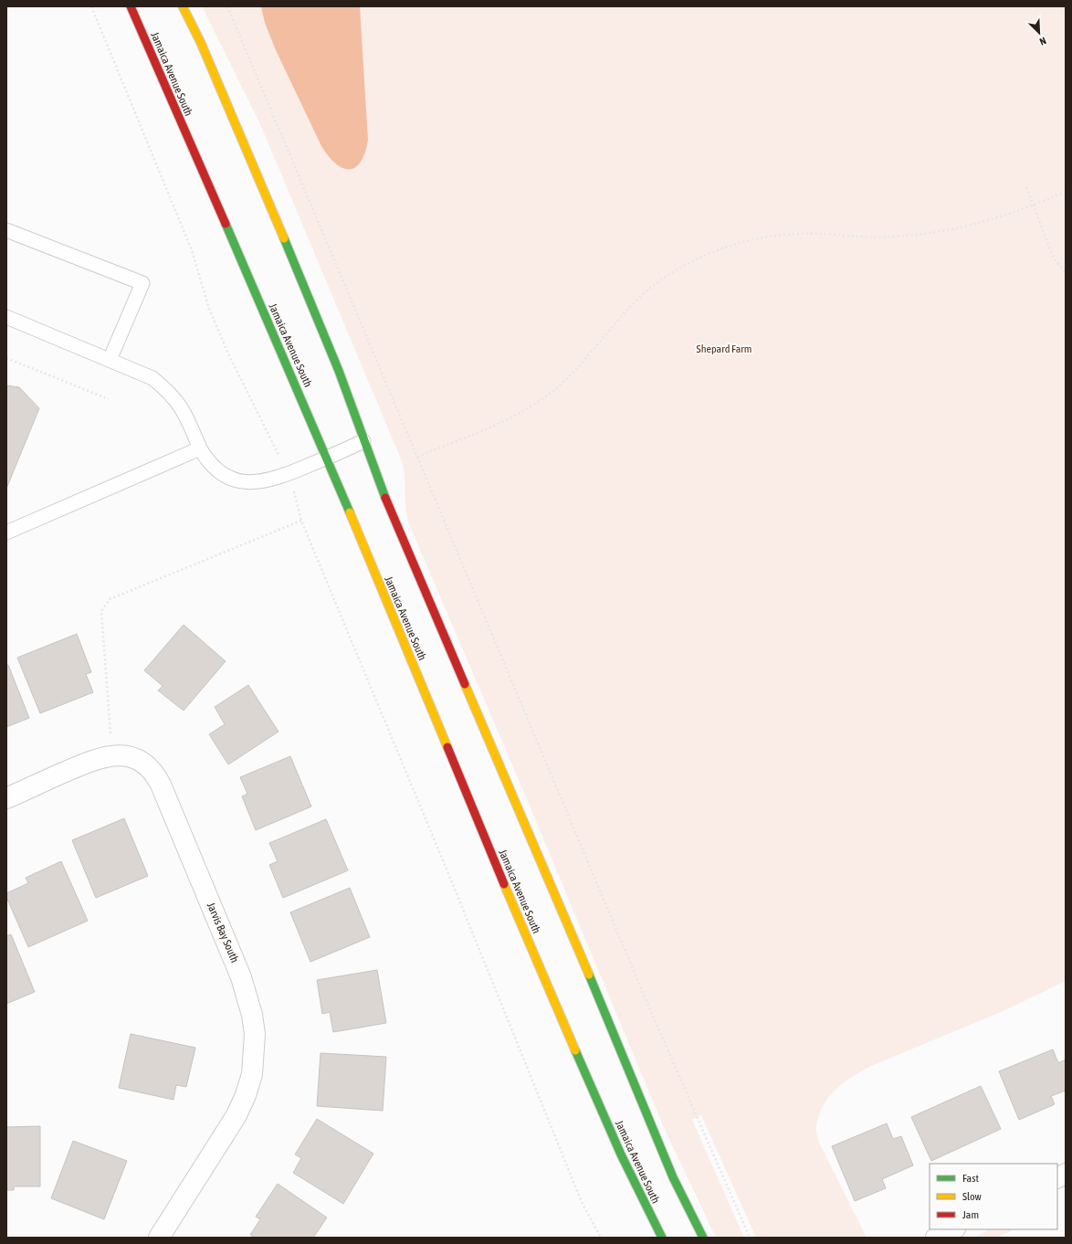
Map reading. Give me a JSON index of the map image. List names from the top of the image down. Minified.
{"streets":{"street":["Jamaica Avenue South","Jarvis Bay South"]},"parks":["Shepard Farm"],"legend":["Fast","Slow","Jam"],"north":"bottom right"}
